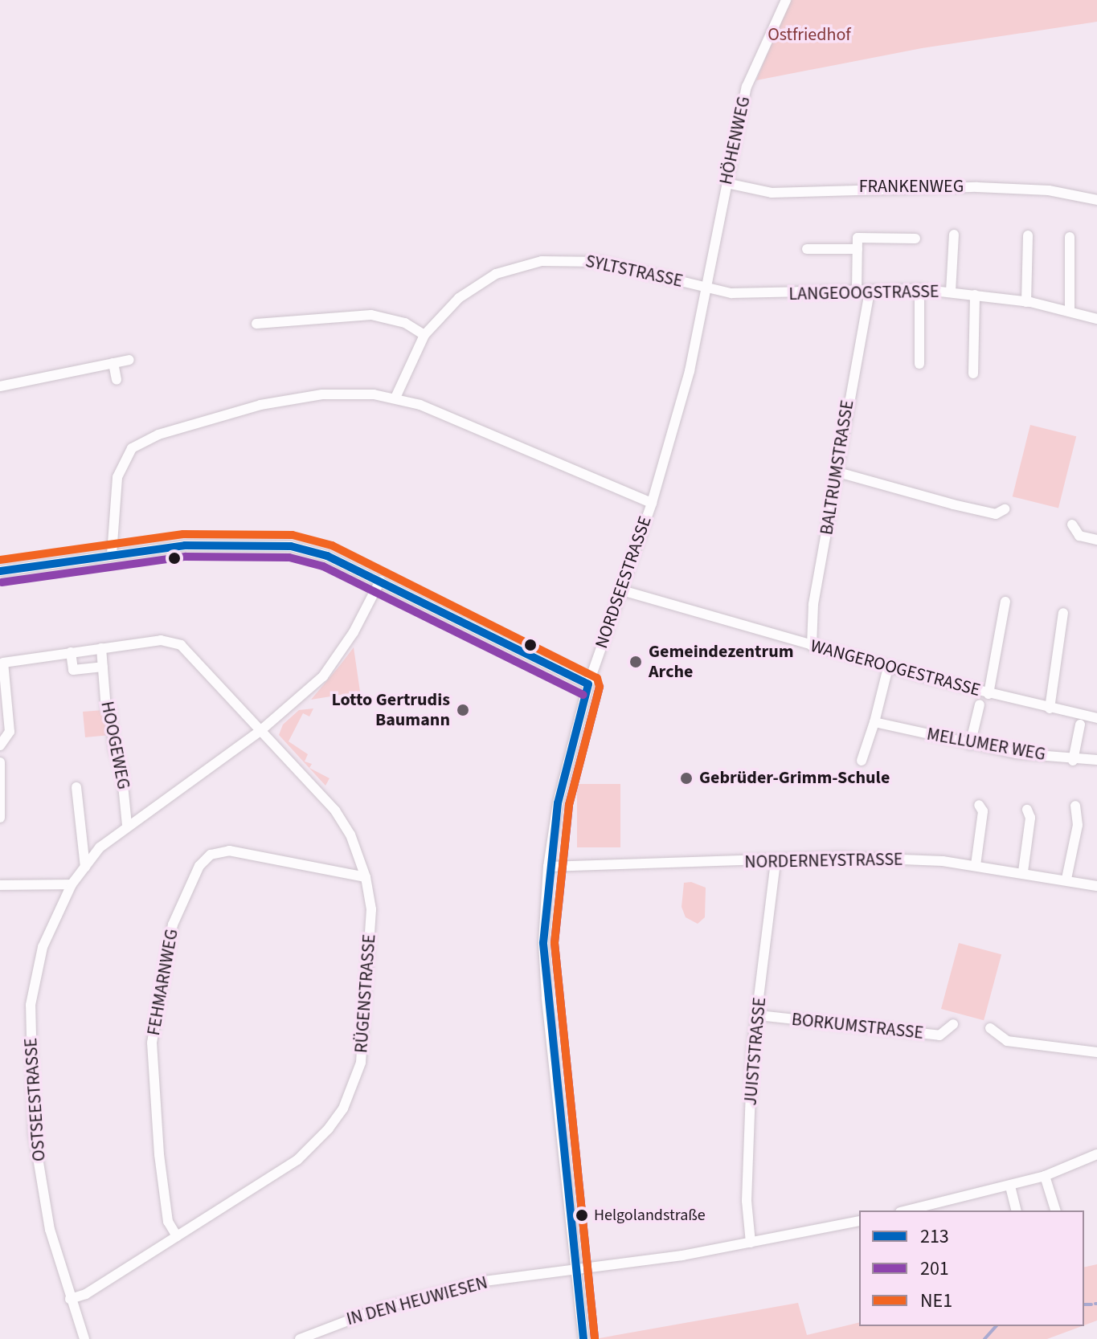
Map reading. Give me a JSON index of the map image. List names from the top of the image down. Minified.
{"streets":{"street":["HÖHENWEG","FRANKENWEG","SYLTSTRASSE","LANGEOOGSTRASSE","BALTRUMSTRASSE","NORDSEESTRASSE","WANGEROOGESTRASSE","MELLUMER WEG","HOOGEWEG","NORDERNEYSTRASSE","FEHMARNWEG","RÜGENSTRASSE","BORKUMSTRASSE","JUISTSTRASSE","OSTSEESTRASSE","IN DEN HEUWIESEN"]},"crossings":[["HÖHENWEG","FRANKENWEG"],["HÖHENWEG","SYLTSTRASSE"],["HÖHENWEG","LANGEOOGSTRASSE"],["HÖHENWEG","NORDSEESTRASSE"],["SYLTSTRASSE","LANGEOOGSTRASSE"],["SYLTSTRASSE","NORDSEESTRASSE"],["LANGEOOGSTRASSE","BALTRUMSTRASSE"],["LANGEOOGSTRASSE","NORDSEESTRASSE"],["BALTRUMSTRASSE","WANGEROOGESTRASSE"],["NORDSEESTRASSE","WANGEROOGESTRASSE"],["NORDSEESTRASSE","NORDERNEYSTRASSE"],["NORDSEESTRASSE","IN DEN HEUWIESEN"],["HOOGEWEG","RÜGENSTRASSE"],["HOOGEWEG","OSTSEESTRASSE"],["NORDERNEYSTRASSE","JUISTSTRASSE"],["FEHMARNWEG","RÜGENSTRASSE"],["RÜGENSTRASSE","OSTSEESTRASSE"],["BORKUMSTRASSE","JUISTSTRASSE"]],"parks":["Ostfriedhof"],"places":["Gemeindezentrum Arche","Lotto Gertrudis Baumann","Gebrüder-Grimm-Schule","Helgolandstraße"],"lines":["transit line NE1","transit line 213","transit line 201"],"legend":["213","201","NE1"]}
